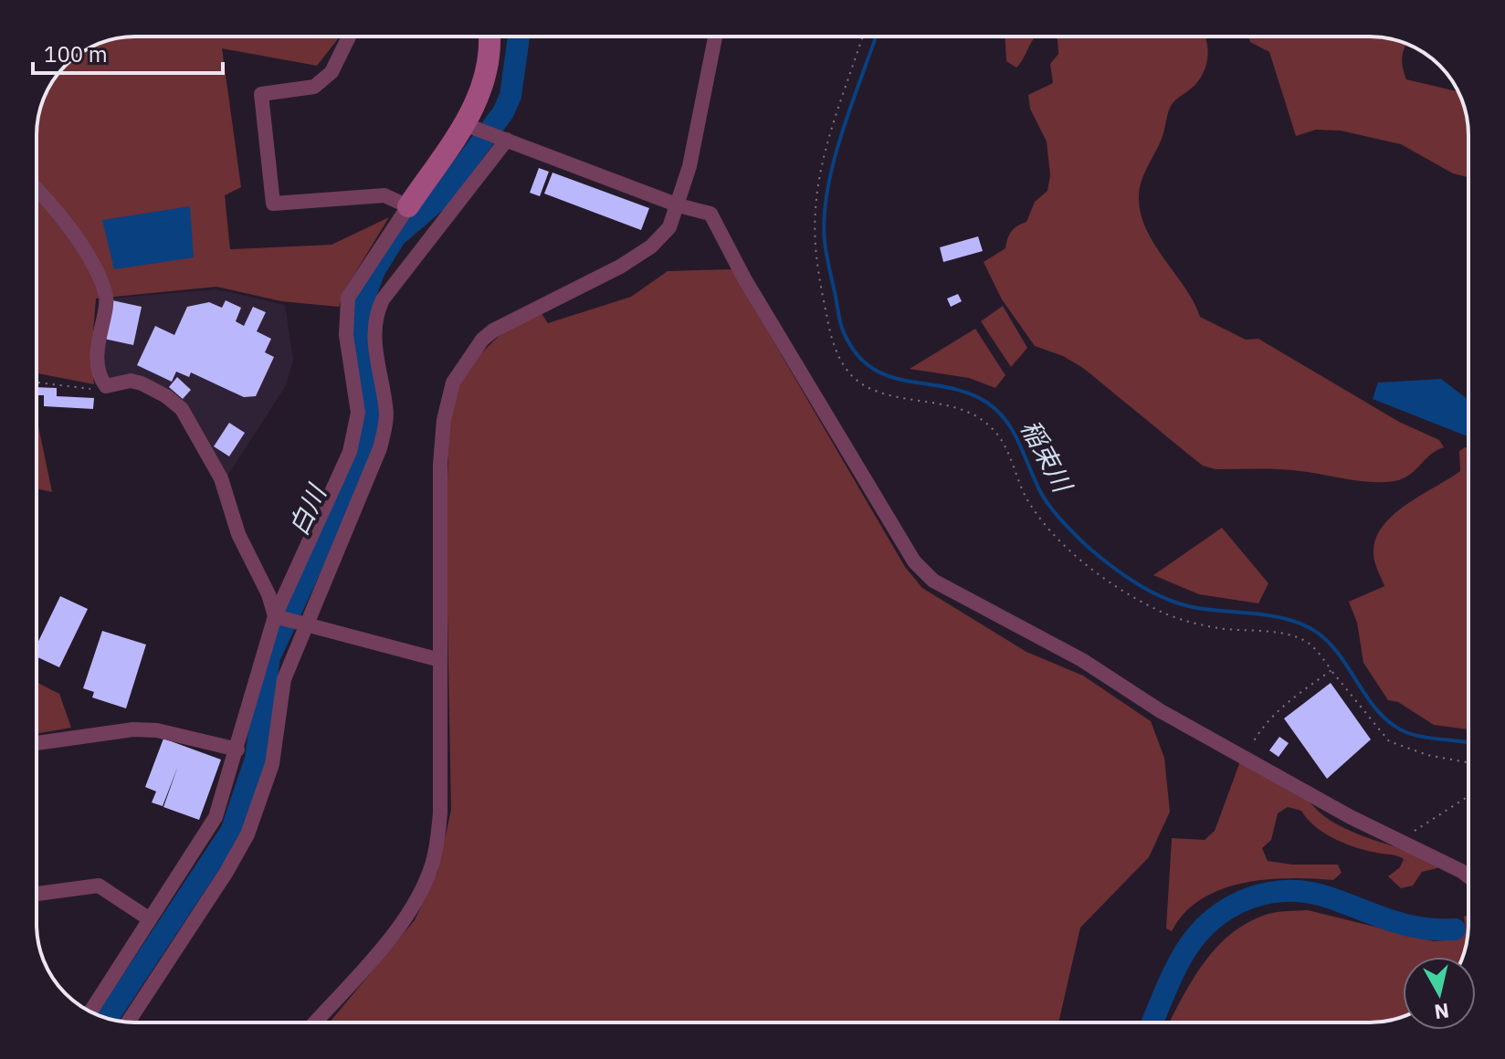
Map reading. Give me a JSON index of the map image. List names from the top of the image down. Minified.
{"water":["稲束川","白川"],"scale_bar":"100 m","north":"bottom"}
